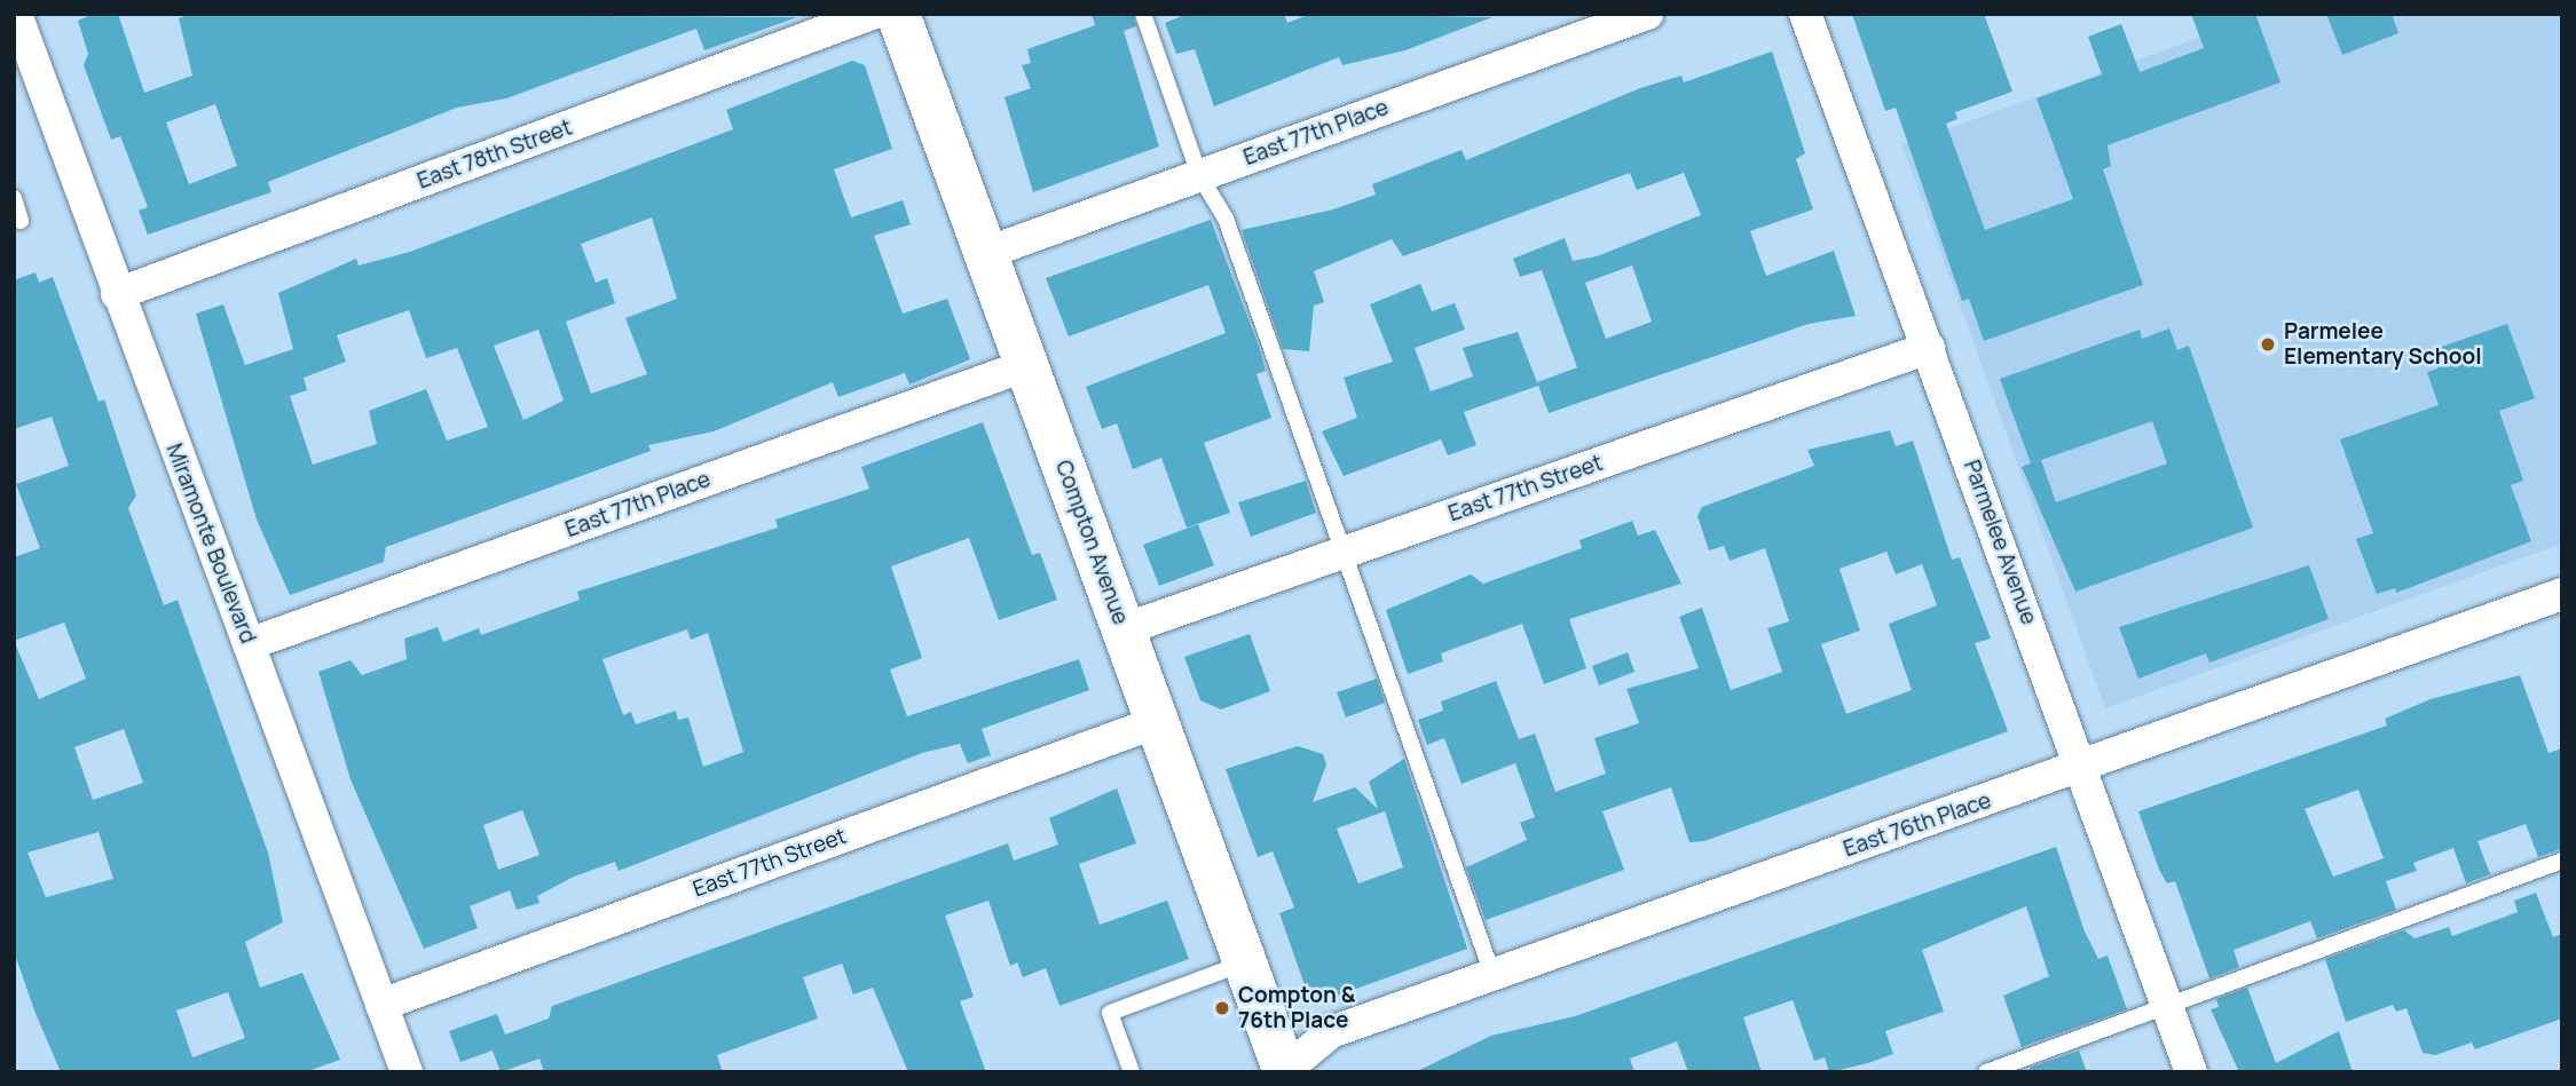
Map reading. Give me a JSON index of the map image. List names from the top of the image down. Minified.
{"streets":{"main road":["Compton Avenue"],"street":["East 77th Place","East 78th Street","East 77th Street","Parmelee Avenue","Miramonte Boulevard","East 76th Place"]},"crossings":[["East 77th Place","Compton Avenue"],["East 77th Place","Miramonte Boulevard"],["East 78th Street","Miramonte Boulevard"],["East 77th Street","Compton Avenue"],["East 77th Street","Parmelee Avenue"],["East 77th Street","Miramonte Boulevard"],["Compton Avenue","East 76th Place"],["Parmelee Avenue","East 76th Place"]],"places":["Parmelee Elementary School","Compton & 76th Place"]}
